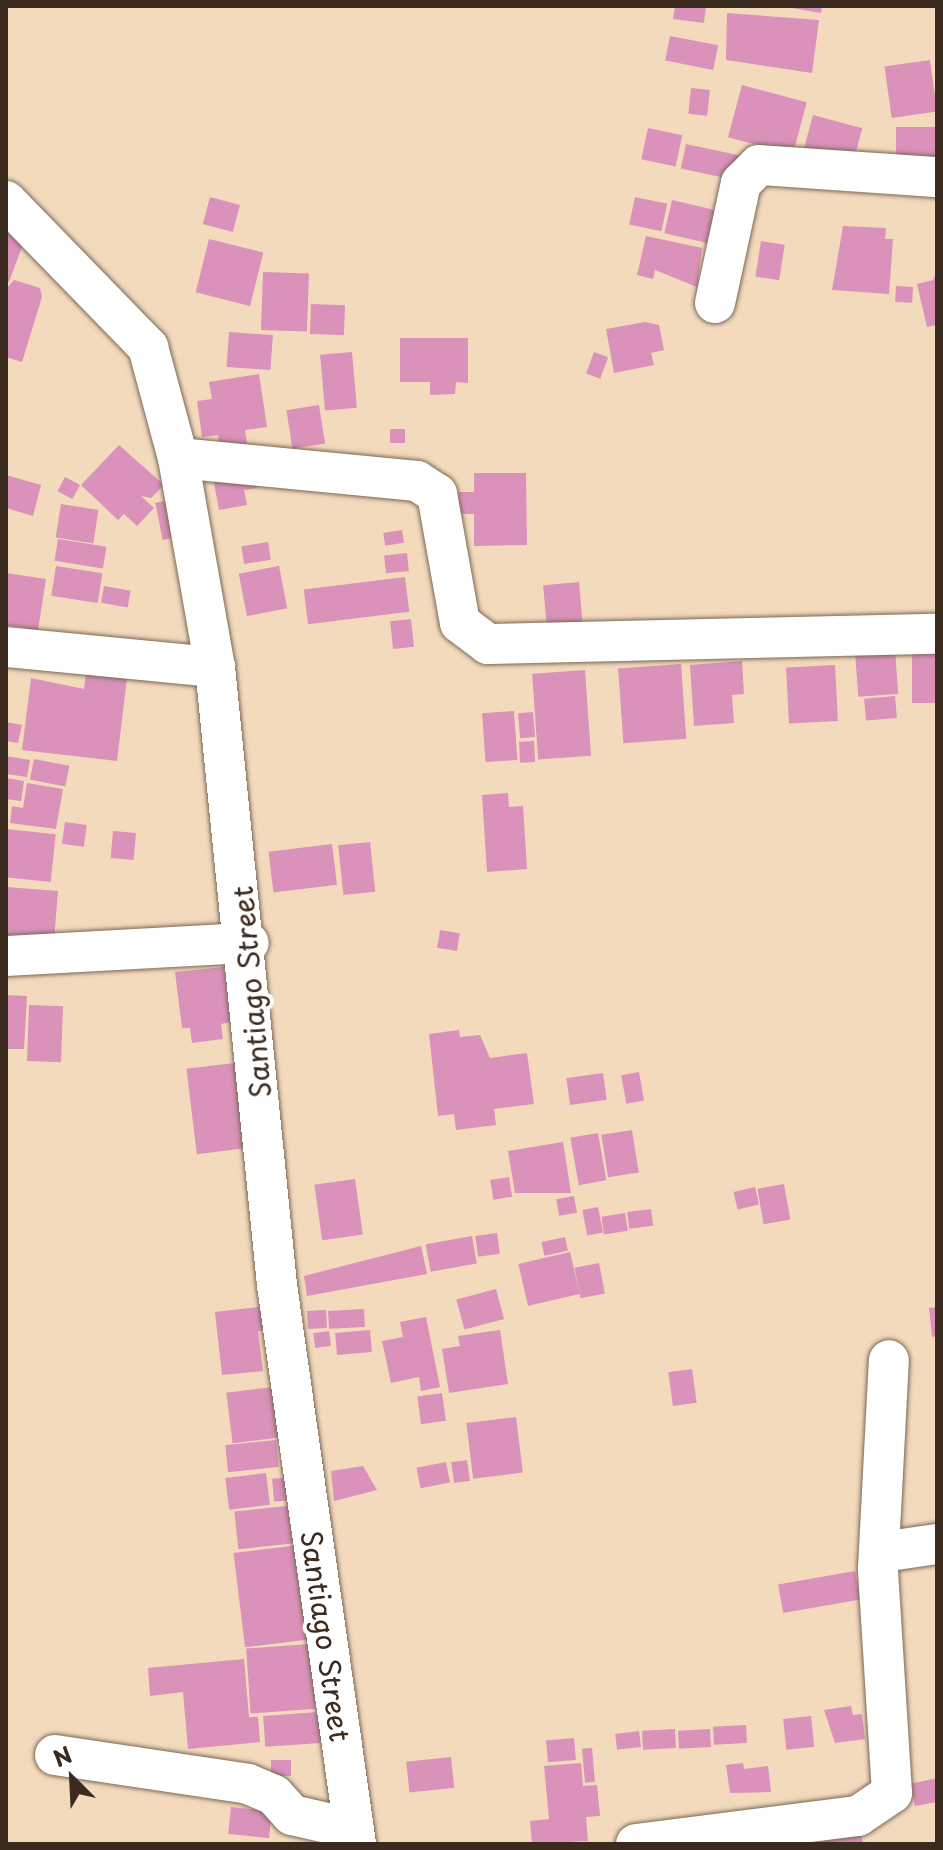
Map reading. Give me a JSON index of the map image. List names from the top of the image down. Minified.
{"streets":{"street":["Santiago Street"]},"north":"top left"}
